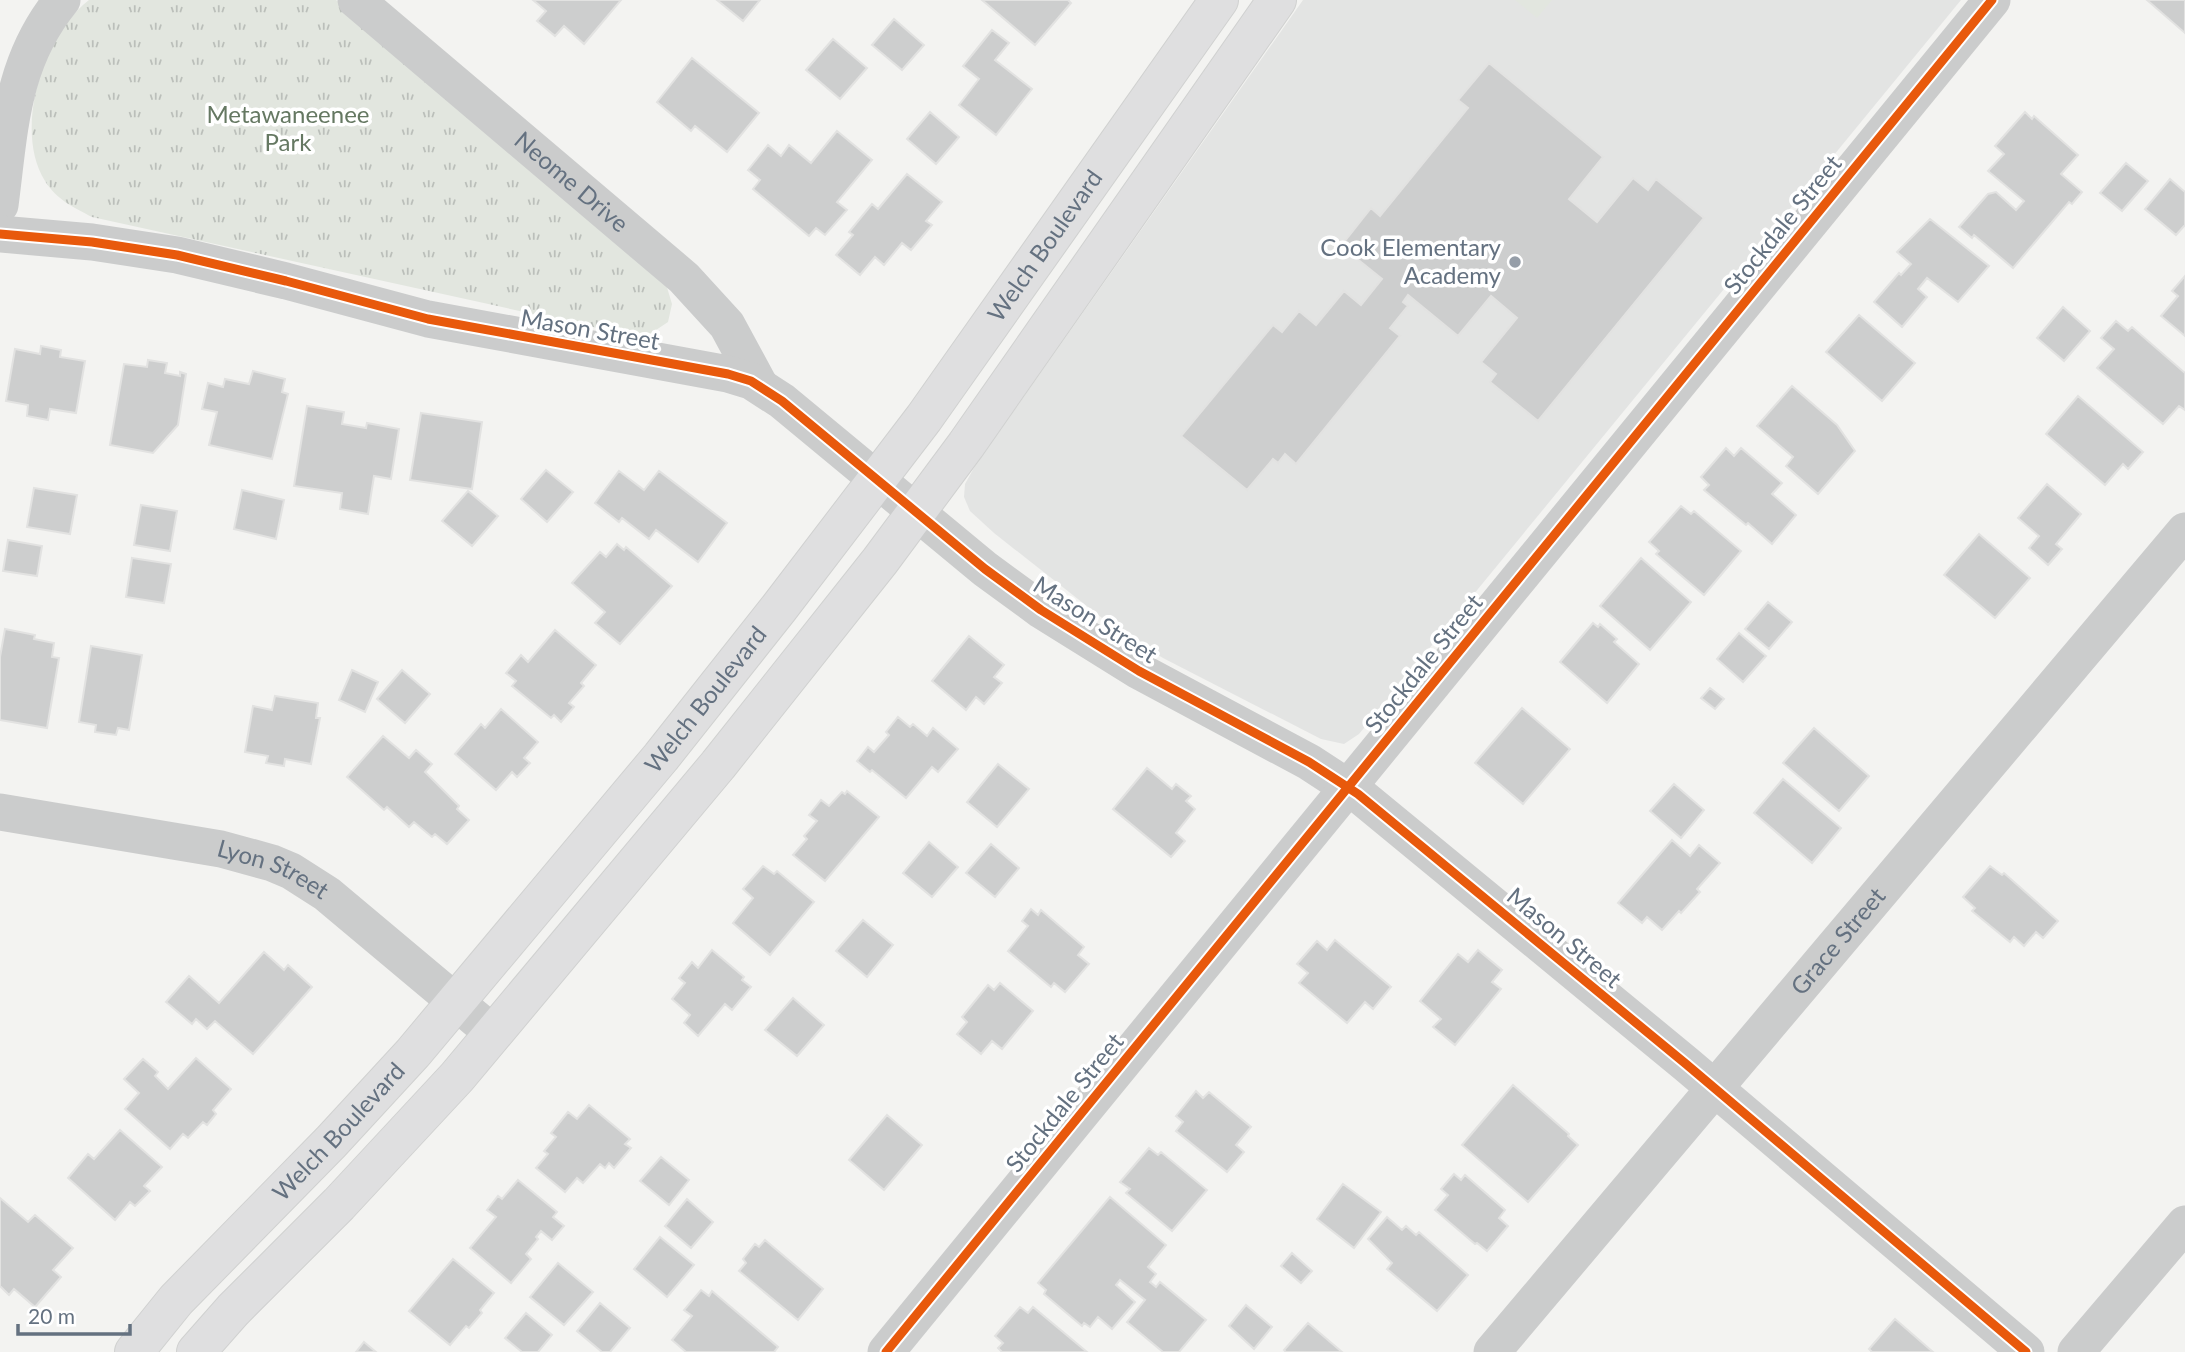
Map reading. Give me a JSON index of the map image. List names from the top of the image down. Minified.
{"streets":{"main road":["Welch Boulevard"],"street":["Neome Drive","Stockdale Street","Mason Street","Lyon Street","Grace Street"]},"crossings":[["Neome Drive","Mason Street"],["Stockdale Street","Mason Street"],["Welch Boulevard","Mason Street"],["Welch Boulevard","Lyon Street"],["Mason Street","Grace Street"]],"parks":["Metawaneenee Park"],"places":["Cook Elementary Academy"],"scale_bar":"20 m"}
